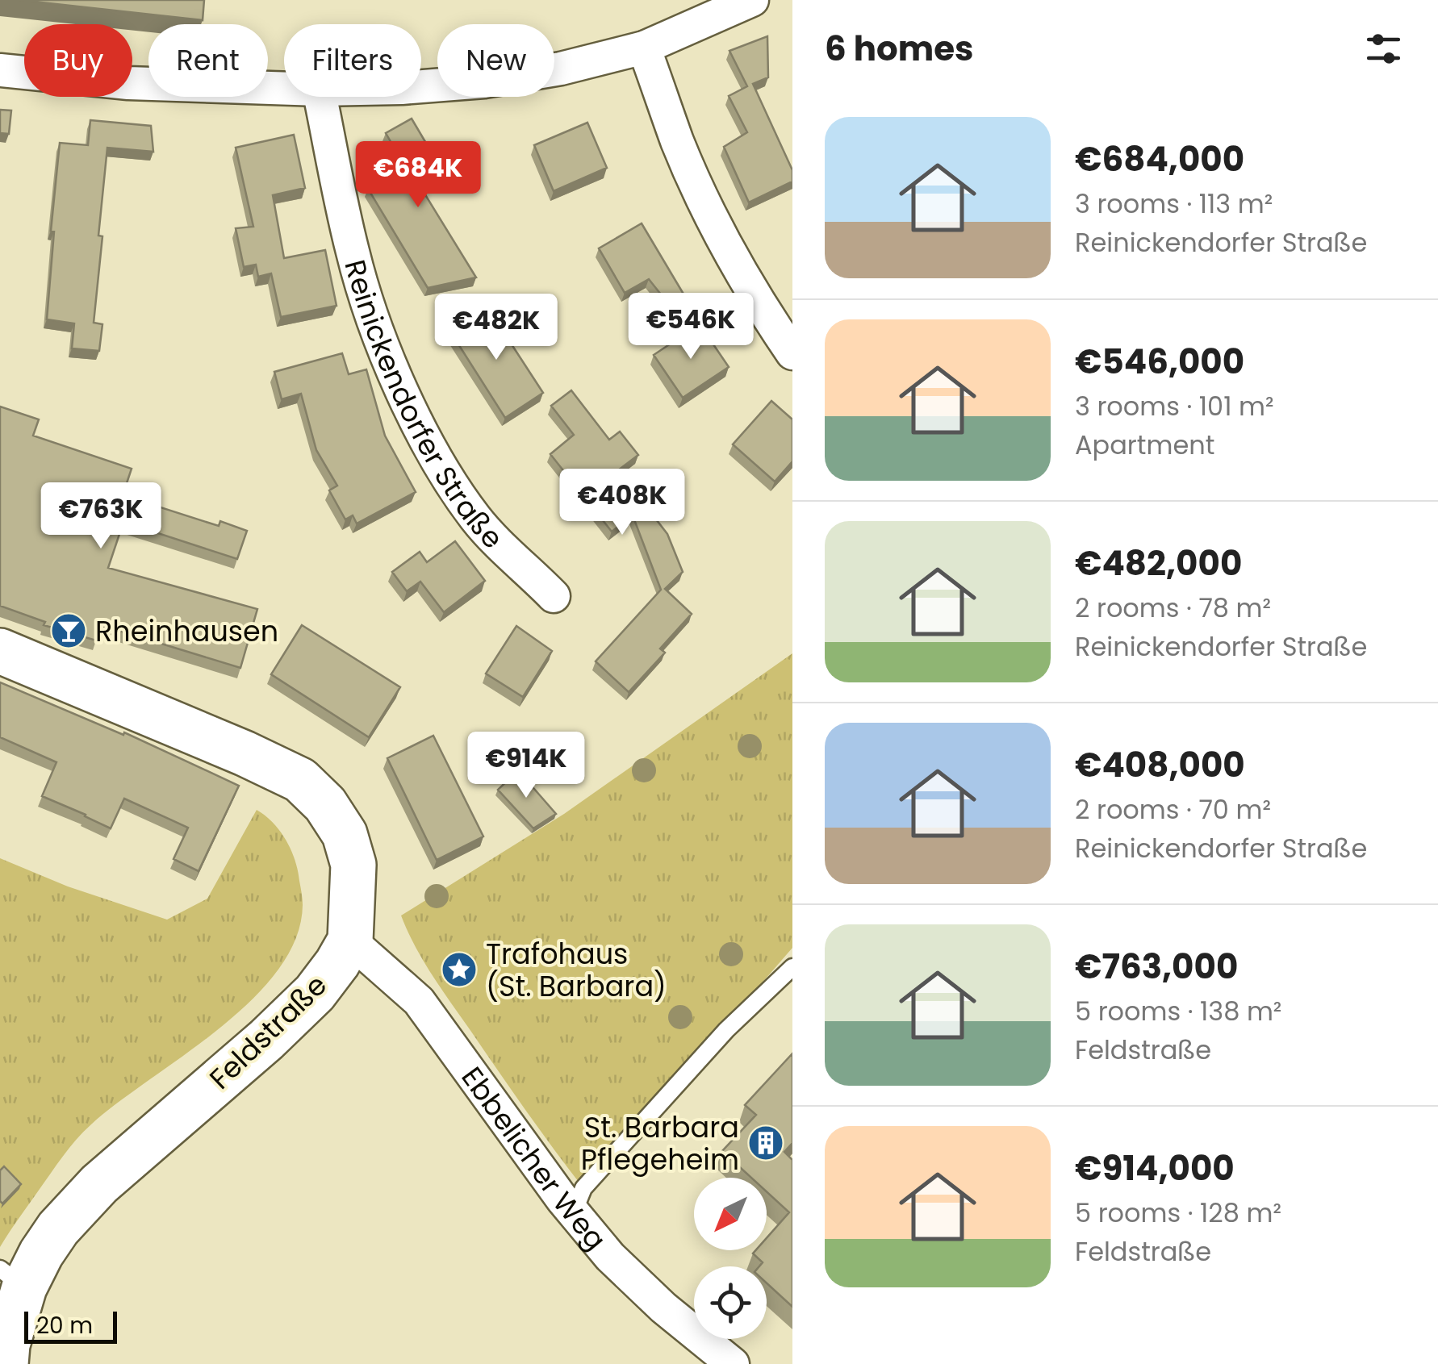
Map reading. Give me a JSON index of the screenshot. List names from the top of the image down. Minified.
{"streets":{"main road":["Feldstraße"],"street":["Reinickendorfer Straße","Ebbelicher Weg"]},"crossings":[["Feldstraße","Ebbelicher Weg"]],"places":{"bar":["Rheinhausen"],"place":["Trafohaus (St. Barbara)"],"building":["St. Barbara Pflegeheim"]},"scale_bar":"20 m","north":"bottom left","page":{"heading":"6 homes","chip":["Buy","Rent","Filters","New"],"list":[{"name":"€684,000","note":"3 rooms · 113 m² · Reinickendorfer Straße"},{"name":"€546,000","note":"3 rooms · 101 m² · Apartment"},{"name":"€482,000","note":"2 rooms · 78 m² · Reinickendorfer Straße"},{"name":"€408,000","note":"2 rooms · 70 m² · Reinickendorfer Straße"},{"name":"€763,000","note":"5 rooms · 138 m² · Feldstraße"},{"name":"€914,000","note":"5 rooms · 128 m² · Feldstraße"}],"price":["€684K","€546K","€482K","€408K","€763K","€914K"],"scale":"20 m"}}
